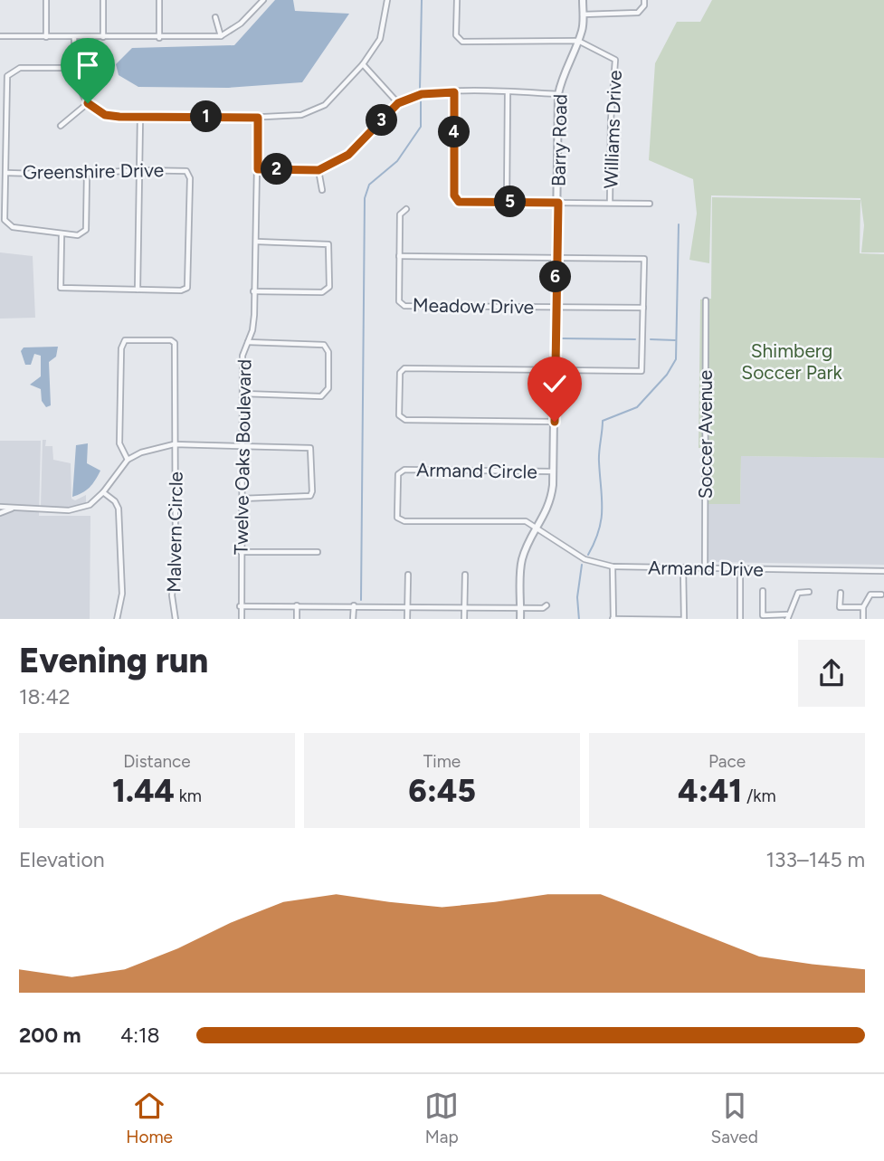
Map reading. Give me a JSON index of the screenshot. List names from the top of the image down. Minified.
{"streets":{"street":["Williams Drive","Barry Road","Greenshire Drive","Meadow Drive","Soccer Avenue","Twelve Oaks Boulevard","Armand Circle","Malvern Circle","Armand Drive"]},"crossings":[["Williams Drive","Barry Road"],["Barry Road","Meadow Drive"],["Barry Road","Armand Circle"],["Barry Road","Armand Drive"],["Soccer Avenue","Armand Drive"],["Armand Circle","Armand Drive"]],"parks":["Shimberg Soccer Park"],"page":{"pins":["1","3","4","2","5","6"],"heading":["Evening run","18:42"],"stats":[["Distance","1.44 km"],["Time","6:45"],["Pace","4:41 /km"]],"chart":["Elevation","133–145 m"],"list":[{"name":"200 m","note":"4:18"}],"tabs":["Home","Map","Saved"]}}
